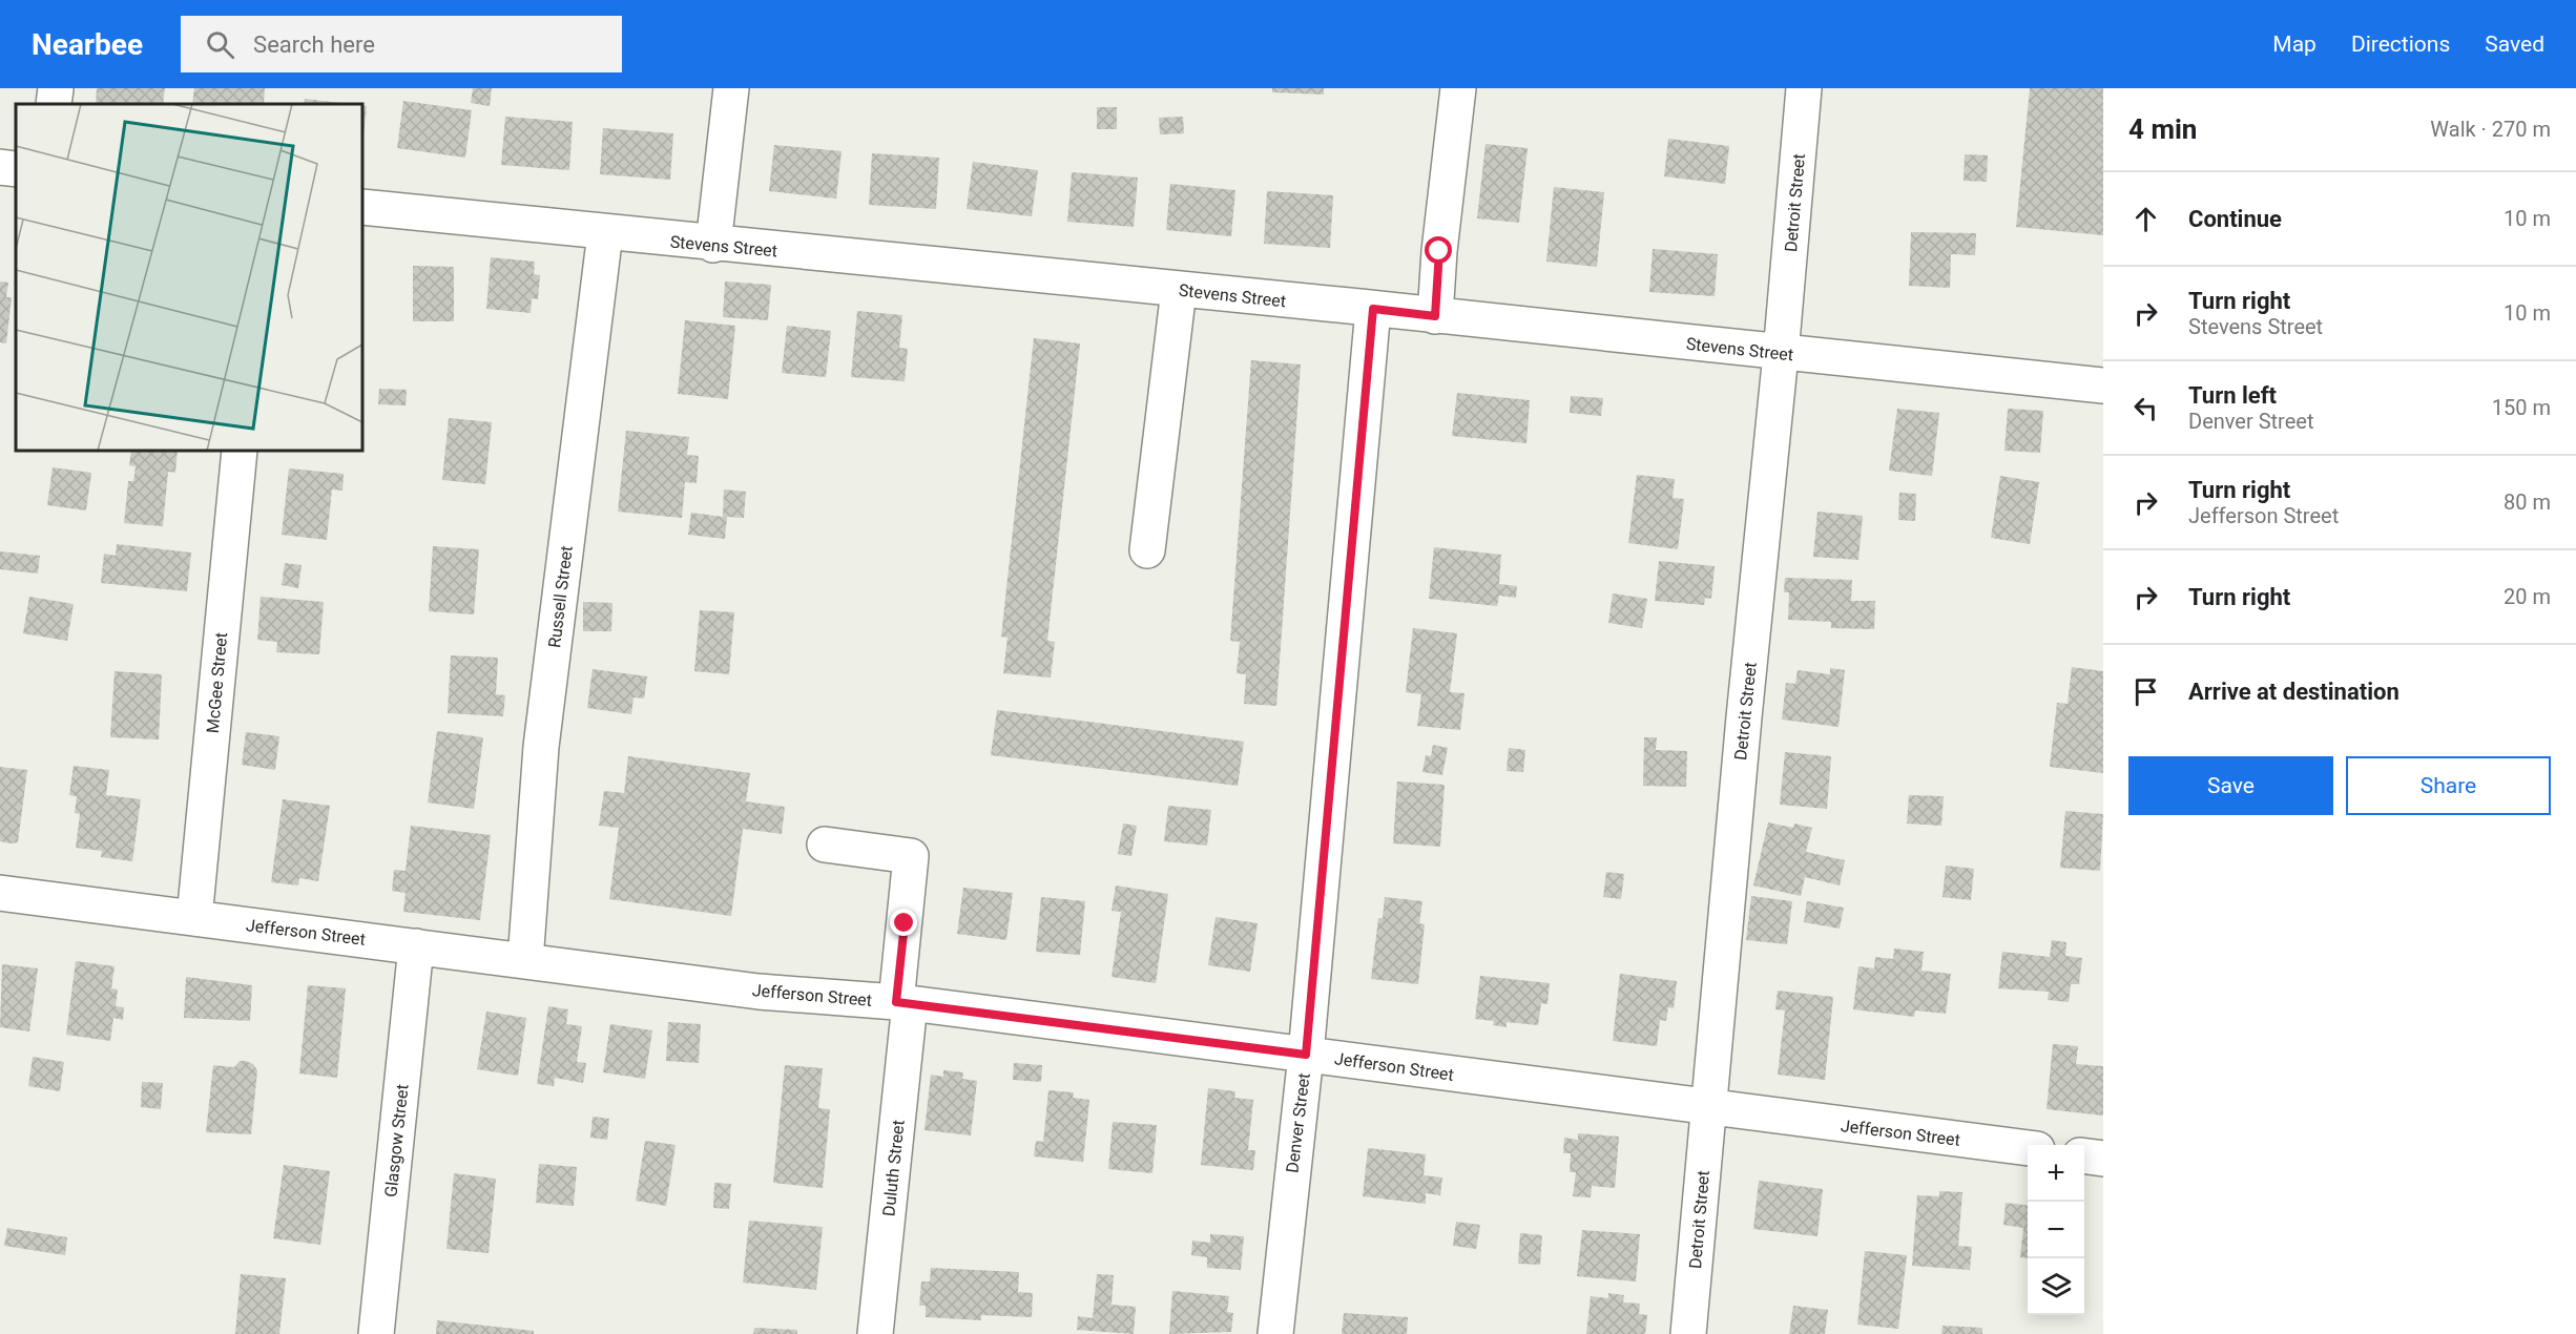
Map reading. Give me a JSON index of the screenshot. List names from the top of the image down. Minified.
{"streets":{"street":["Detroit Street","Stevens Street","Russell Street","McGee Street","Jefferson Street","Denver Street","Glasgow Street","Duluth Street"]},"crossings":[["Detroit Street","Stevens Street"],["Detroit Street","Jefferson Street"],["Stevens Street","Russell Street"],["Stevens Street","Denver Street"],["Russell Street","Jefferson Street"],["McGee Street","Jefferson Street"],["Jefferson Street","Denver Street"],["Jefferson Street","Glasgow Street"],["Jefferson Street","Duluth Street"]],"page":{"header":"Nearbee","search":"Search here","nav":["Map","Directions","Saved"],"heading":["4 min","Walk · 270 m"],"list":[["Continue","10 m"],["Turn right","Stevens Street","10 m"],["Turn left","Denver Street","150 m"],["Turn right","Jefferson Street","80 m"],["Turn right","20 m"],"Arrive at destination"],"buttons":["Save","Share"],"map_buttons":["+","−"]}}
